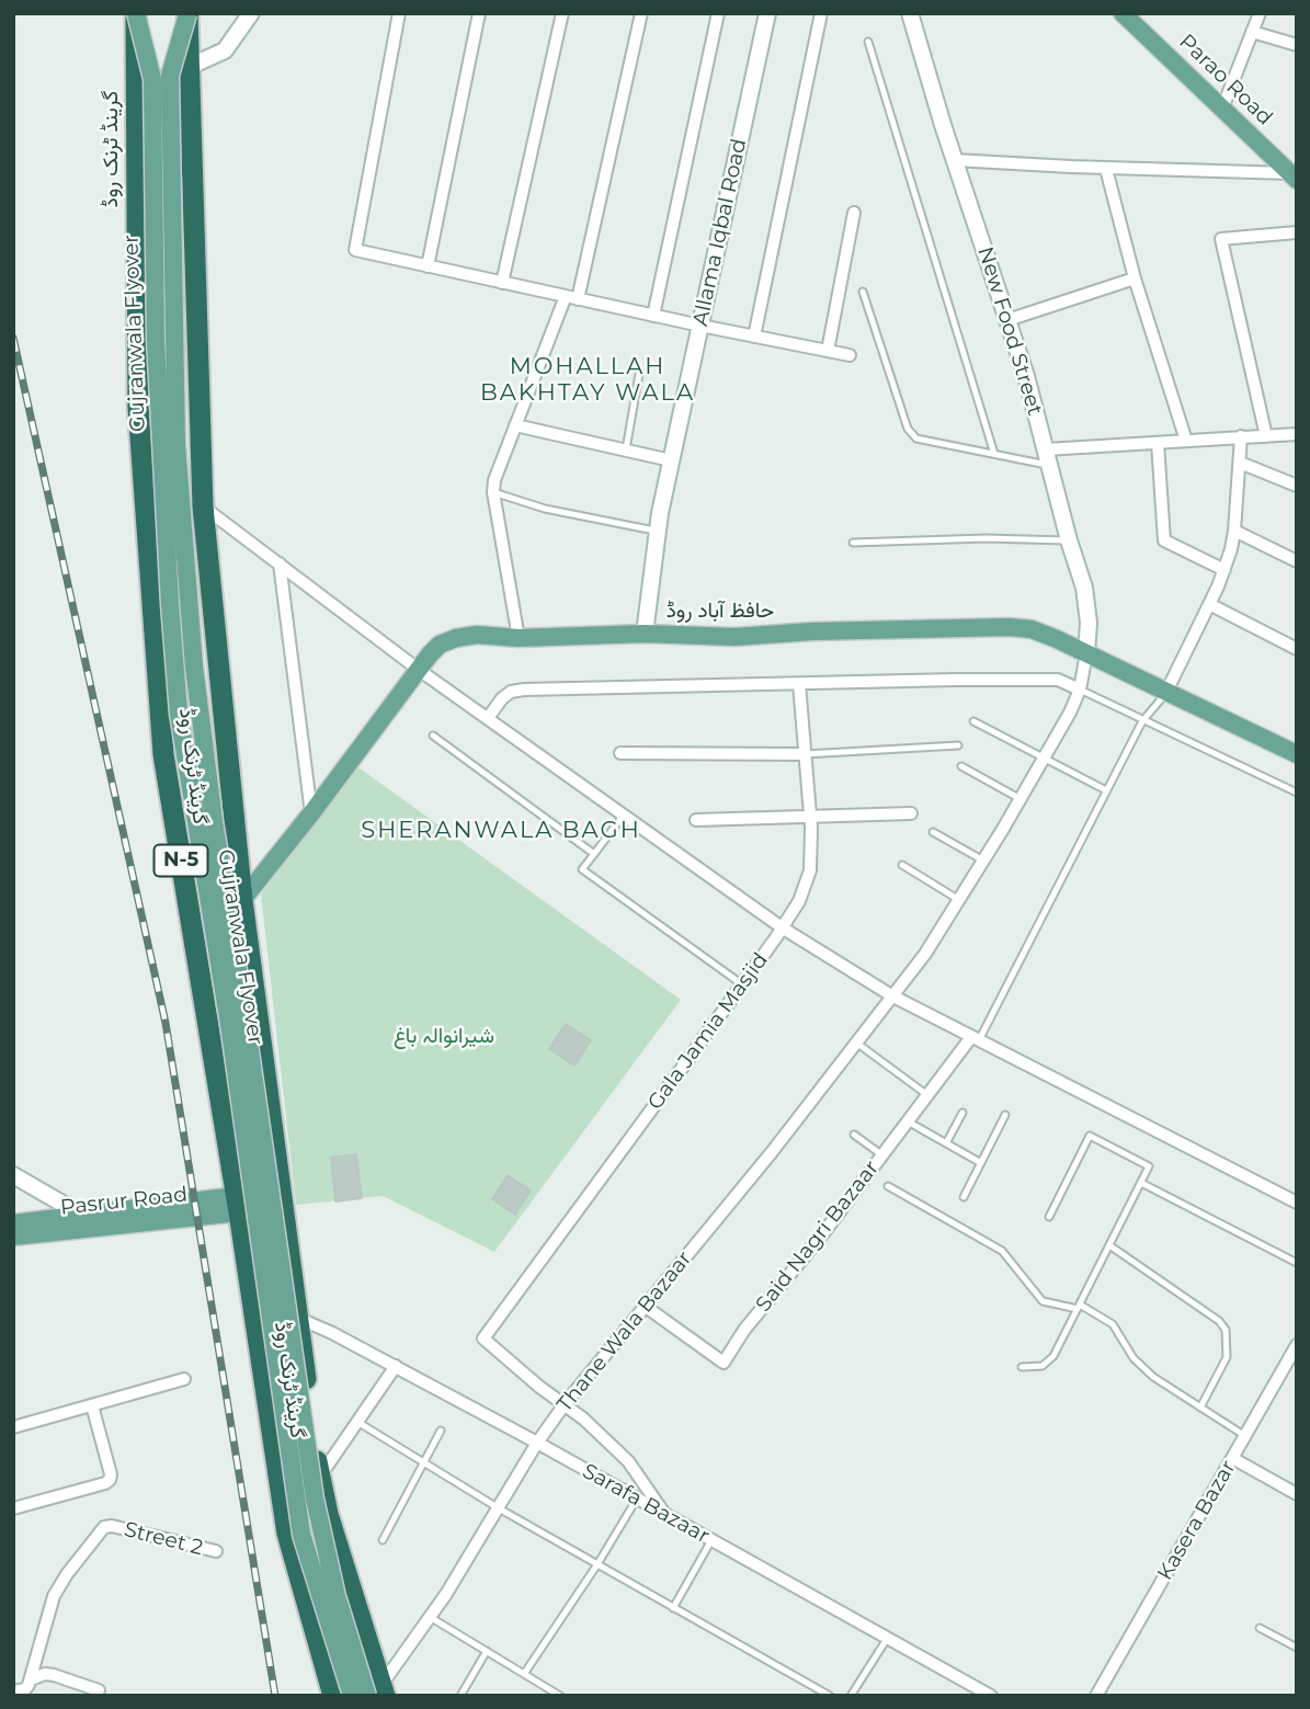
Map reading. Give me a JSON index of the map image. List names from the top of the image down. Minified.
{"streets":{"highway":["گرینڈ ٹرنک روڈ","N-5"],"main road":["Parao Road","Gujranwala Flyover","حافظ آباد روڈ","Pasrur Road"],"street":["Allama Iqbal Road","New Food Street","Gala Jamia Masjid","Said Nagri Bazaar","Thane Wala Bazaar","Sarafa Bazaar","Kasera Bazar","Street 2"]},"crossings":[["گرینڈ ٹرنک روڈ","Gujranwala Flyover"],["گرینڈ ٹرنک روڈ","حافظ آباد روڈ"],["گرینڈ ٹرنک روڈ","Pasrur Road"],["گرینڈ ٹرنک روڈ","Thane Wala Bazaar"],["گرینڈ ٹرنک روڈ","Sarafa Bazaar"],["Allama Iqbal Road","حافظ آباد روڈ"],["New Food Street","حافظ آباد روڈ"],["New Food Street","Thane Wala Bazaar"],["Gujranwala Flyover","Thane Wala Bazaar"],["حافظ آباد روڈ","Thane Wala Bazaar"],["Gala Jamia Masjid","Thane Wala Bazaar"],["Said Nagri Bazaar","Thane Wala Bazaar"],["Thane Wala Bazaar","Sarafa Bazaar"]],"districts":["MOHALLAH BAKHTAY WALA","SHERANWALA BAGH"],"parks":["شیرانوالہ باغ"]}
